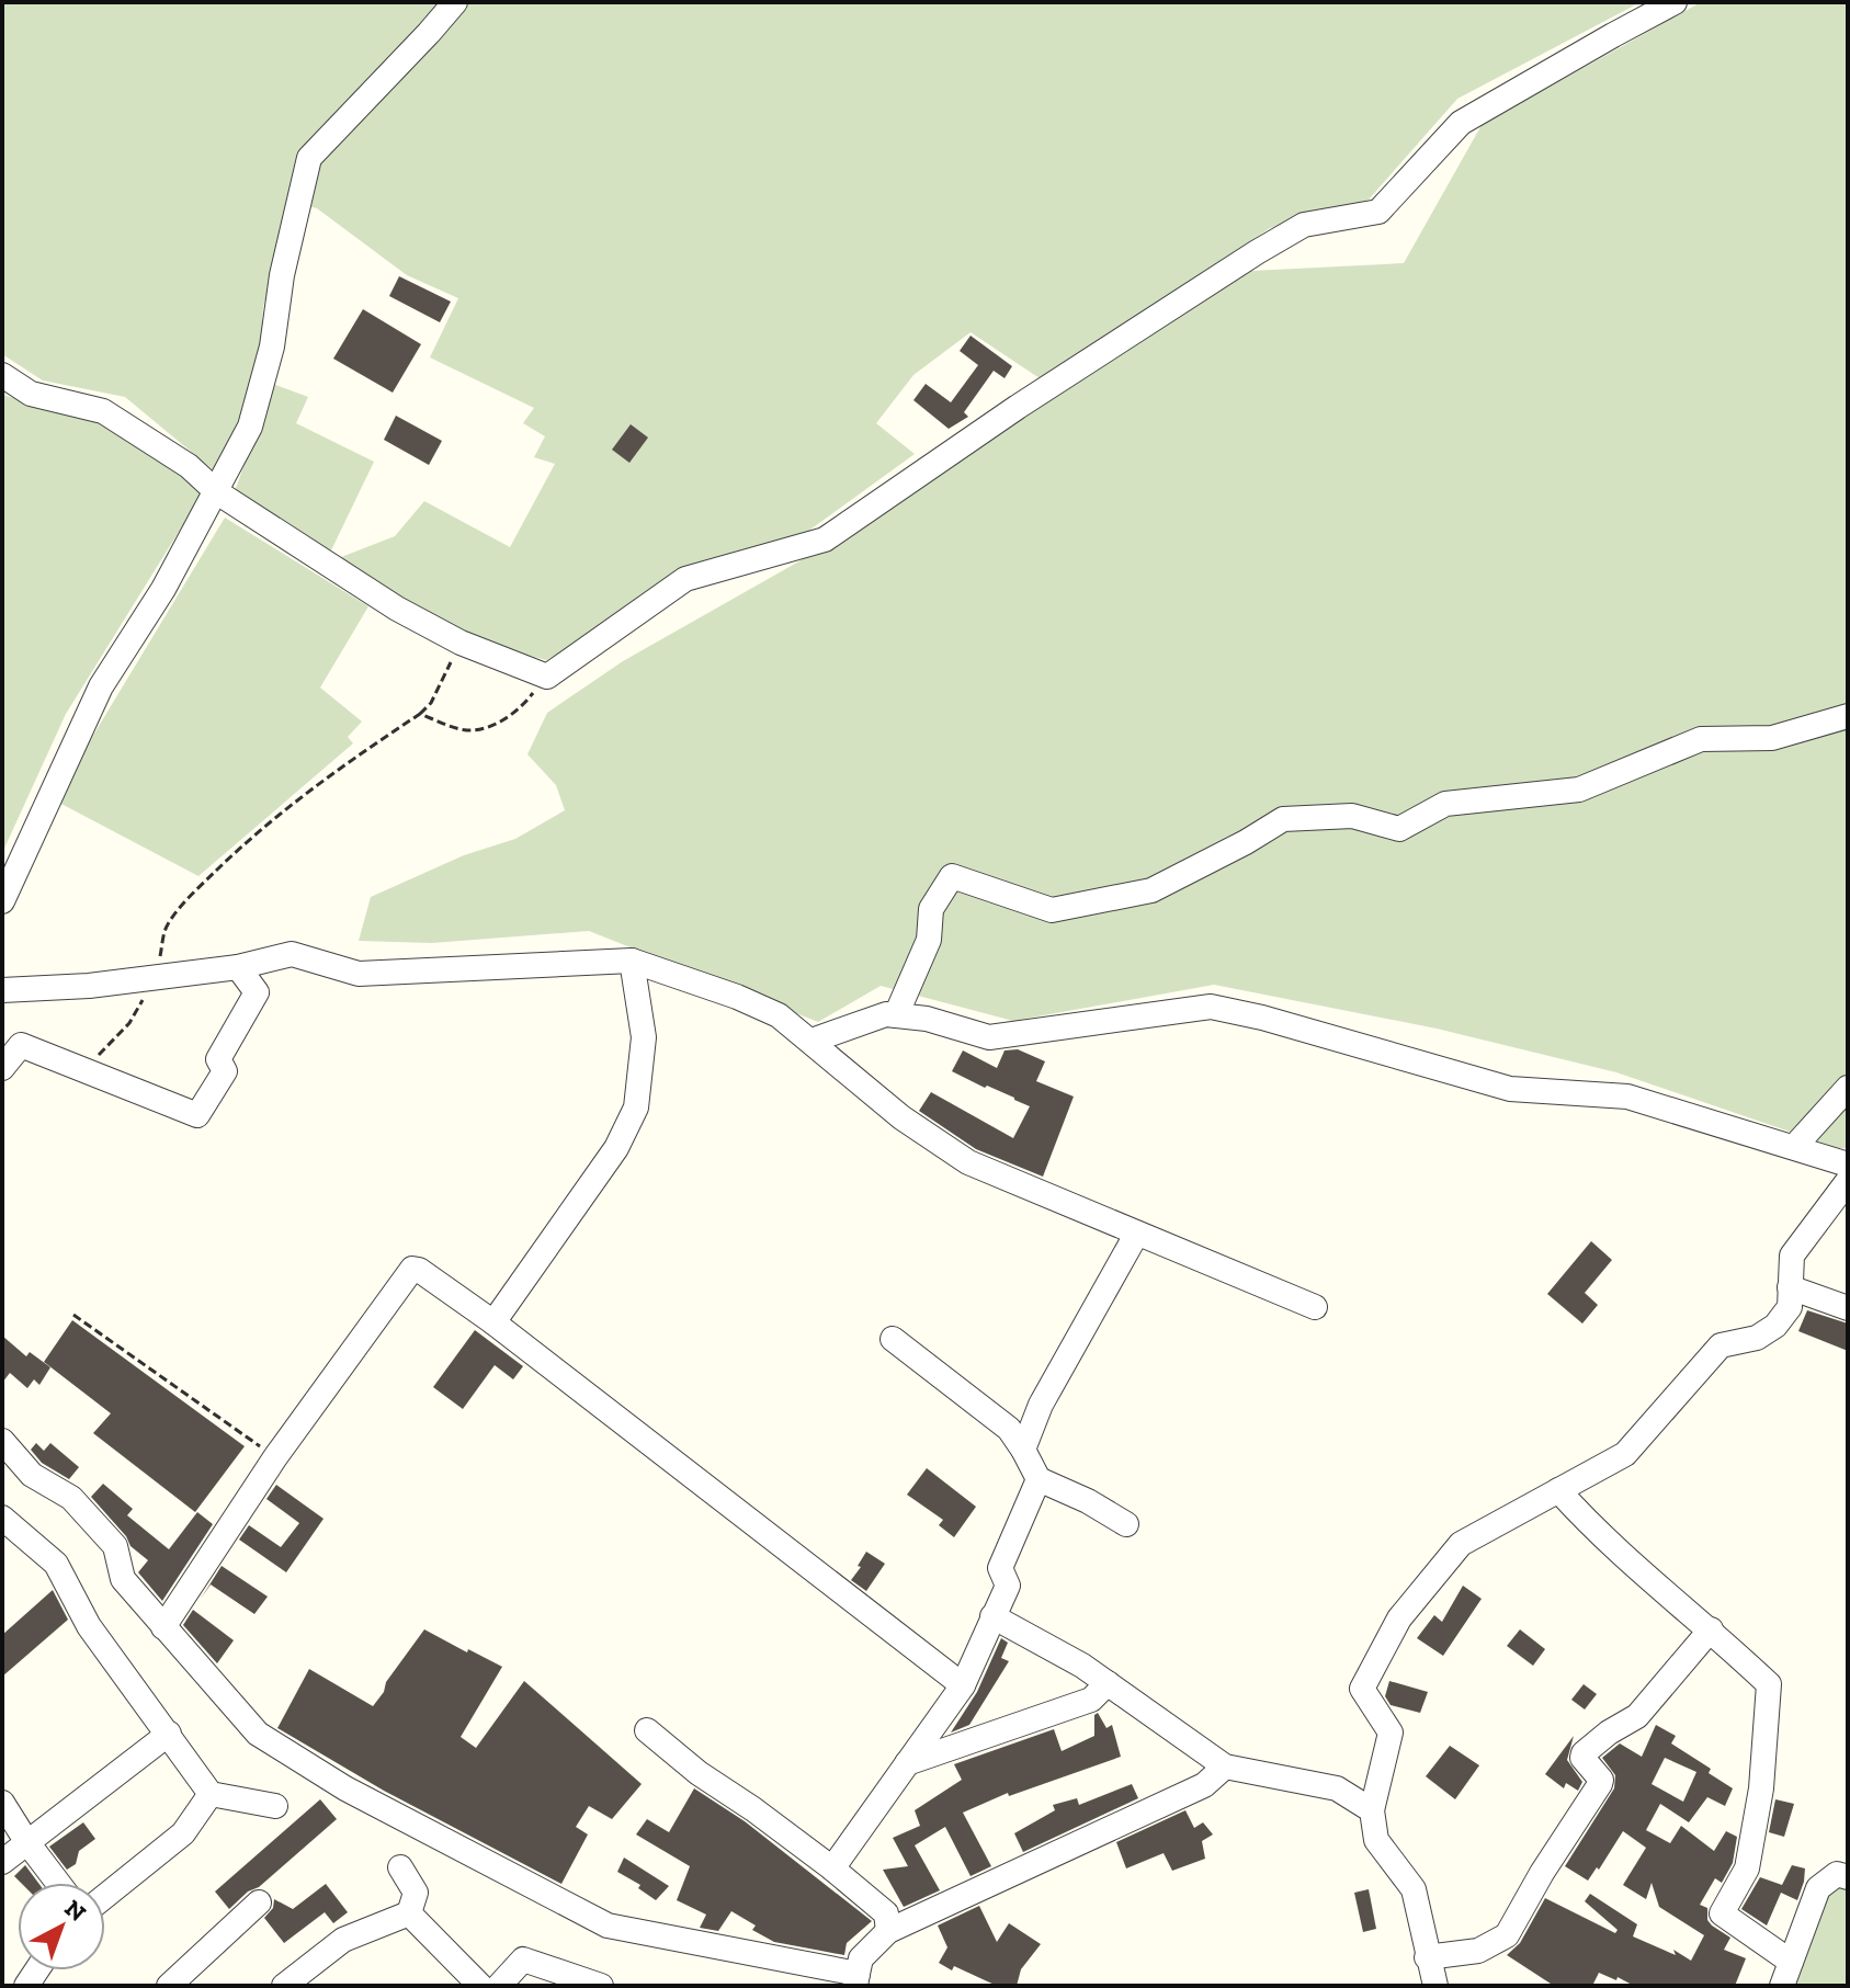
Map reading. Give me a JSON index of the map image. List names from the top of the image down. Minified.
{"north":"top right"}
